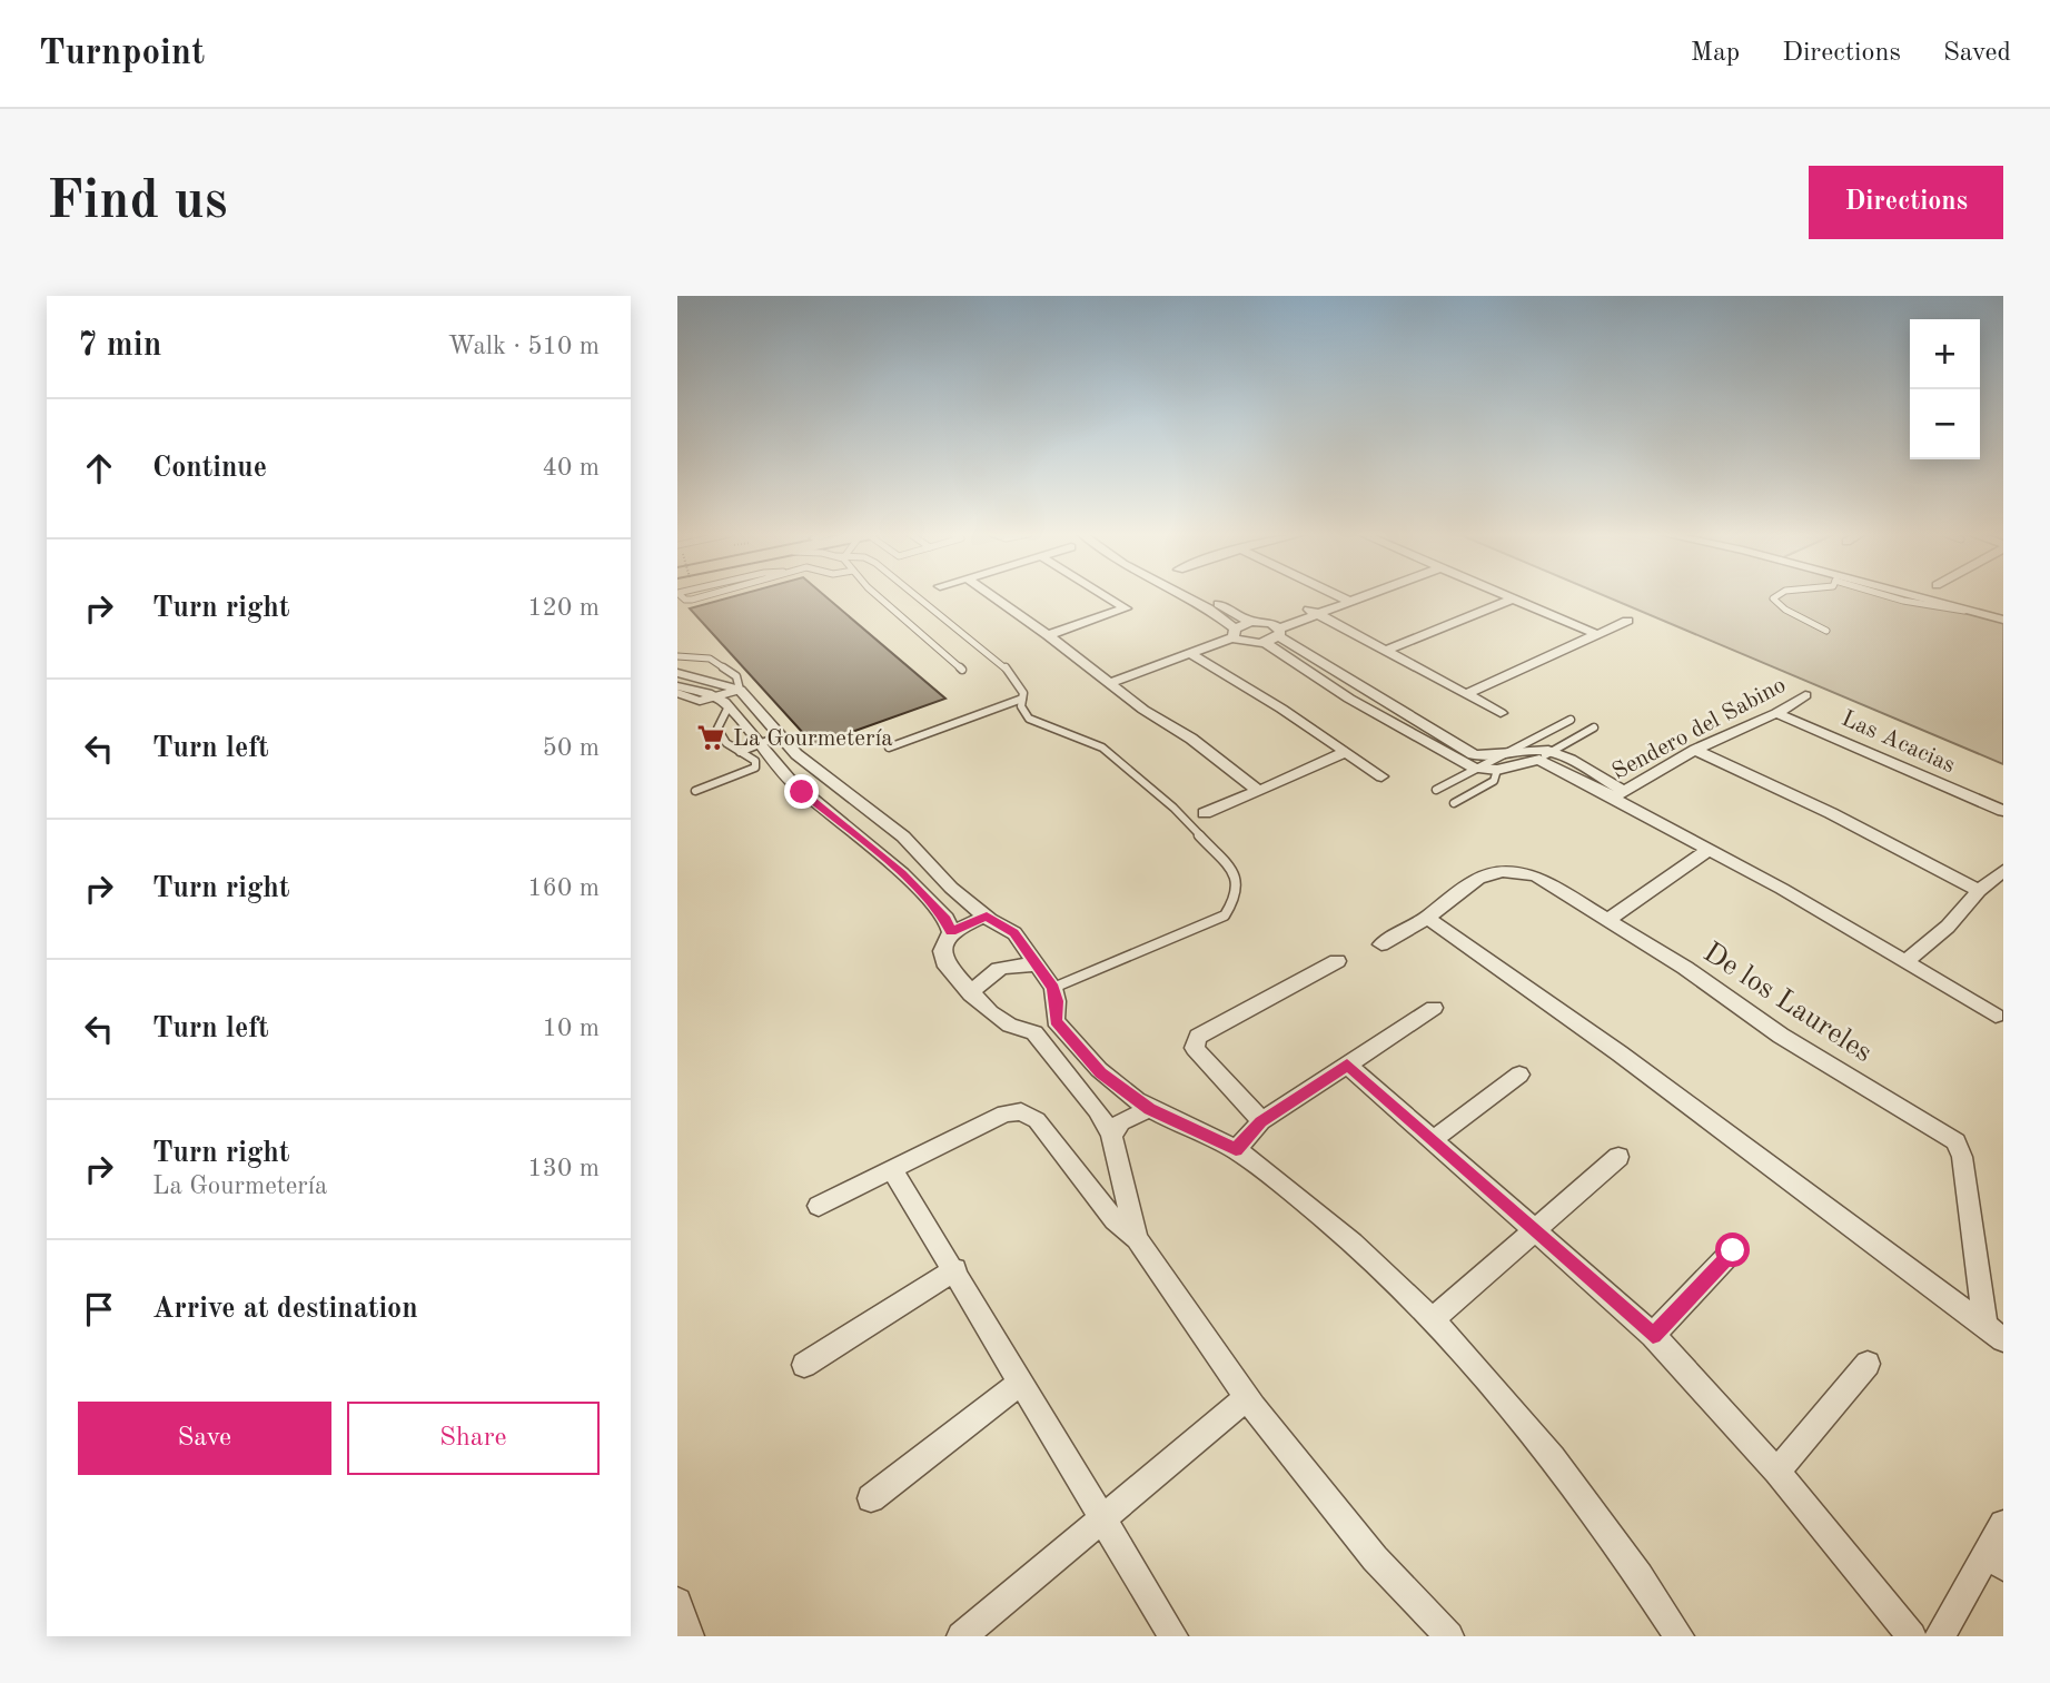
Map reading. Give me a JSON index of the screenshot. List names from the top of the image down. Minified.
{"streets":{"street":["Sendero del Sabino","Las Acacias","De los Laureles"]},"crossings":[["Sendero del Sabino","Las Acacias"]],"places":{"supermarket":["La Gourmetería"]},"page":{"header":"Turnpoint","nav":["Map","Directions","Saved"],"buttons":["Directions",["Save","Share"]],"title":"Find us","heading":["7 min","Walk · 510 m"],"map_buttons":["+","−"],"list":[["Continue","40 m"],["Turn right","120 m"],["Turn left","50 m"],["Turn right","160 m"],["Turn left","10 m"],["Turn right","La Gourmetería","130 m"],"Arrive at destination"]}}
